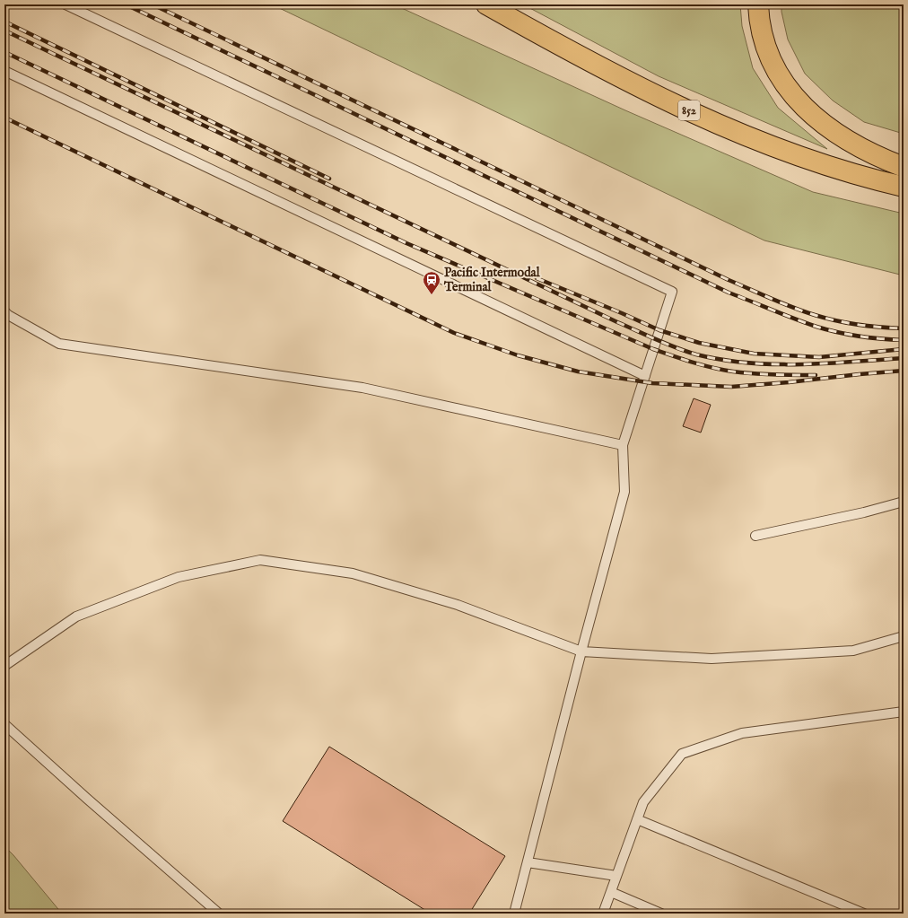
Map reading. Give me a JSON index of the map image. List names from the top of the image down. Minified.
{"streets":{"main road":["852"]},"places":{"station":["Pacific Intermodal Terminal"]}}
